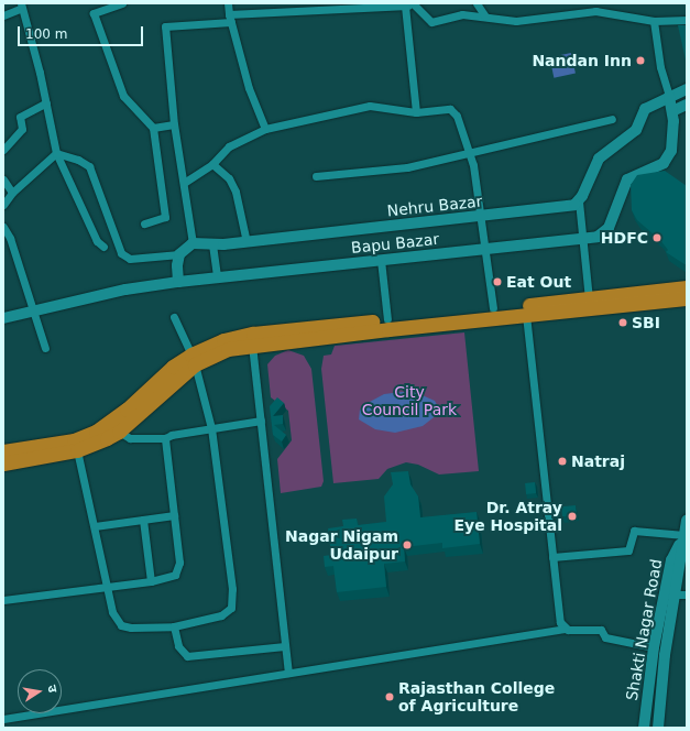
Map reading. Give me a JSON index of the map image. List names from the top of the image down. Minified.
{"streets":{"street":["Nehru Bazar","Bapu Bazar","Shakti Nagar Road"]},"parks":["City Council Park"],"places":["Nandan Inn","HDFC","Eat Out","SBI","Natraj","Dr. Atray Eye Hospital","Nagar Nigam Udaipur","Rajasthan College of Agriculture"],"scale_bar":"100 m","north":"right"}
